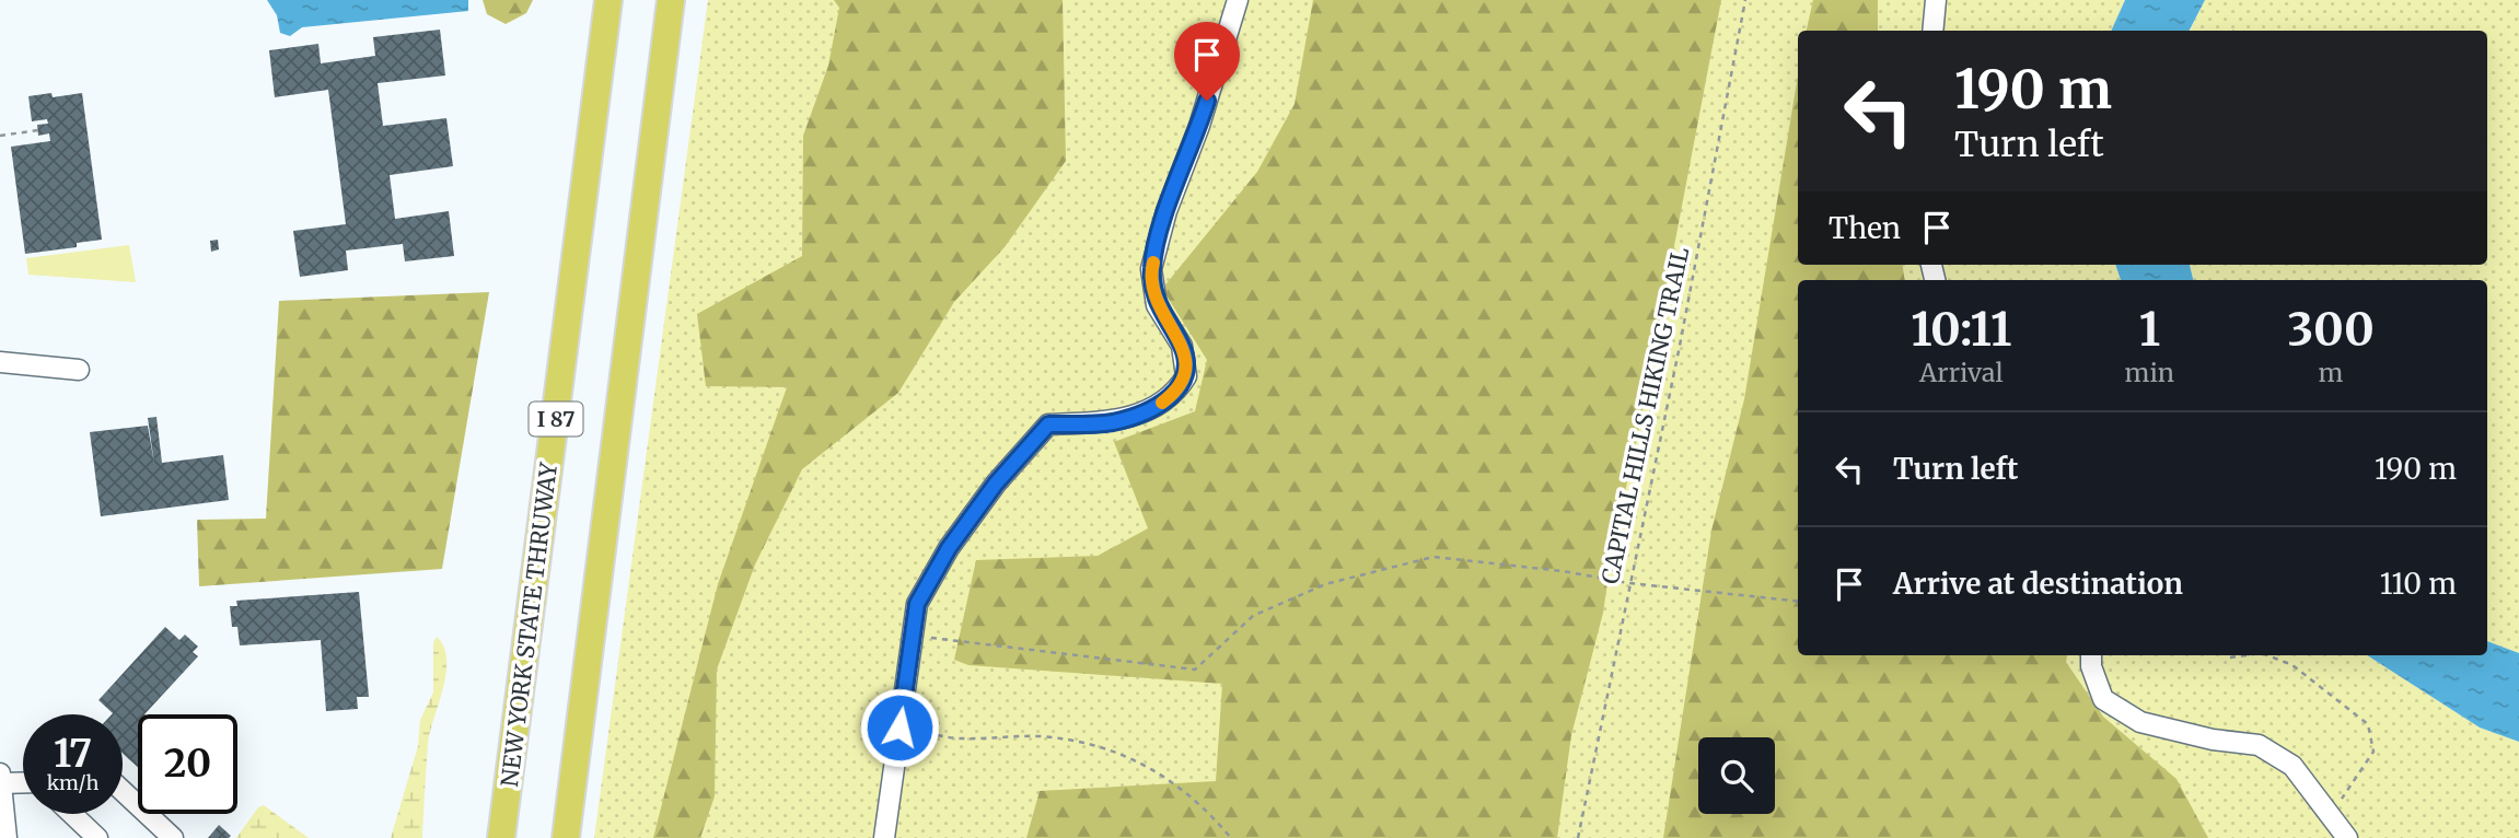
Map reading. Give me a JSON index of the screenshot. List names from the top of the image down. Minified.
{"streets":{"highway":["I 87","NEW YORK STATE THRUWAY"],"path":["CAPITAL HILLS HIKING TRAIL"]},"page":{"turn":["190 m","Turn left"],"then":"Then","eta":["10:11","Arrival","1","min","300","m"],"list":[{"name":"Turn left","value":"190 m"},{"name":"Arrive at destination","value":"110 m"}],"speed":"17 km/h","limit":"20"}}
